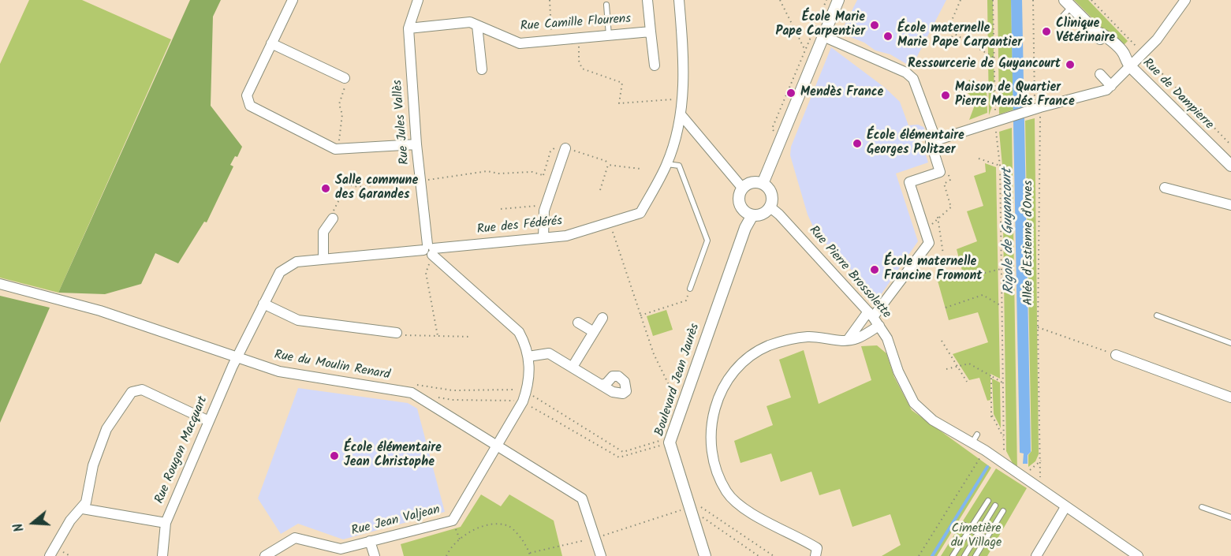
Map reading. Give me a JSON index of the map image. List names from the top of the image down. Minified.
{"streets":{"street":["Rue Camille Flourens","Rue de Dampierre","Rue Jules Vallès","Rue des Fédérés","Rue Pierre Brossolette","Rue du Moulin Renard","Boulevard Jean Jaurès","Rue Rougon Macquart","Rue Jean Valjean"],"path":["Allée d'Estienne d'Orves"]},"crossings":[["Rue Camille Flourens","Rue Jules Vallès"],["Rue Jules Vallès","Rue des Fédérés"],["Rue des Fédérés","Rue Rougon Macquart"],["Allée d'Estienne d'Orves","Rue Pierre Brossolette"],["Rue Pierre Brossolette","Boulevard Jean Jaurès"],["Rue du Moulin Renard","Rue Rougon Macquart"],["Rue du Moulin Renard","Rue Jean Valjean"]],"water":["Rigole de Guyancourt"],"parks":["Cimetière du Village"],"places":["École Marie Pape Carpentier","Clinique Vétérinaire","École maternelle Marie Pape Carpantier","Ressourcerie de Guyancourt","Mendès France","Maison de Quartier Pierre Mendés France","École élémentaire Georges Politzer","Salle commune des Garandes","École maternelle Francine Fromont","École élémentaire Jean Christophe"],"north":"left"}
